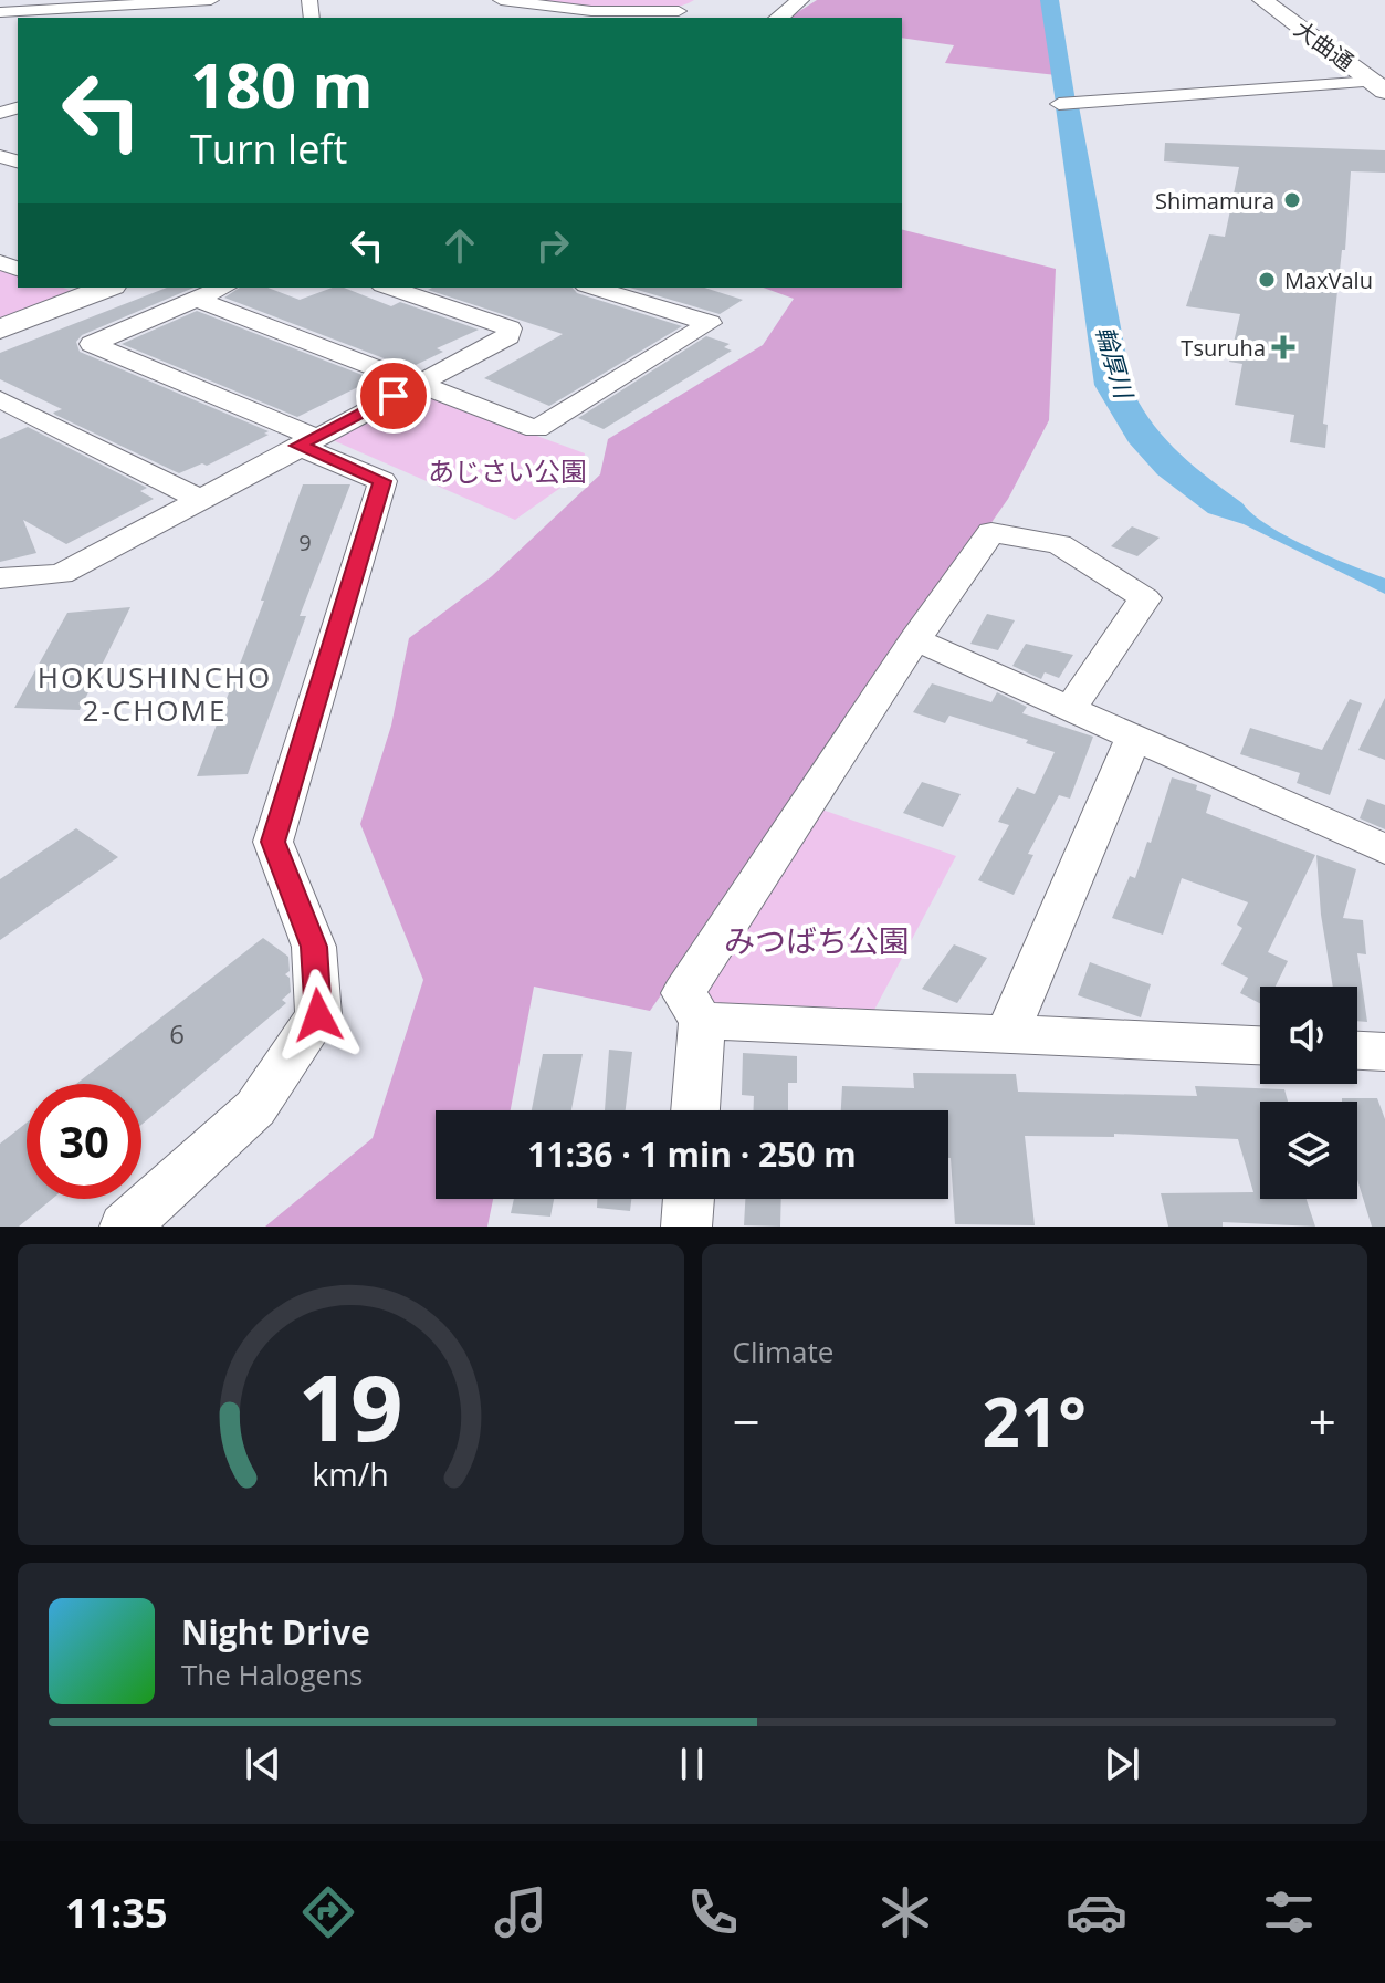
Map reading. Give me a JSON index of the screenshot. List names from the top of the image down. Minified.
{"streets":{"main road":["大曲通"]},"districts":["HOKUSHINCHO 2-CHOME"],"water":["輪厚川"],"parks":["あじさい公園","みつばち公園"],"places":{"other":["Shimamura","MaxValu"],"health":["Tsuruha"]},"house_numbers":["9","6"],"page":{"turn":["180 m","Turn left"],"limit":"30","trip":"11:36 · 1 min · 250 m","tile":"Climate","heat":["−","21°","+"],"song":["Night Drive","The Halogens"],"tabs":"11:35","gauge":["19","km/h"]}}
